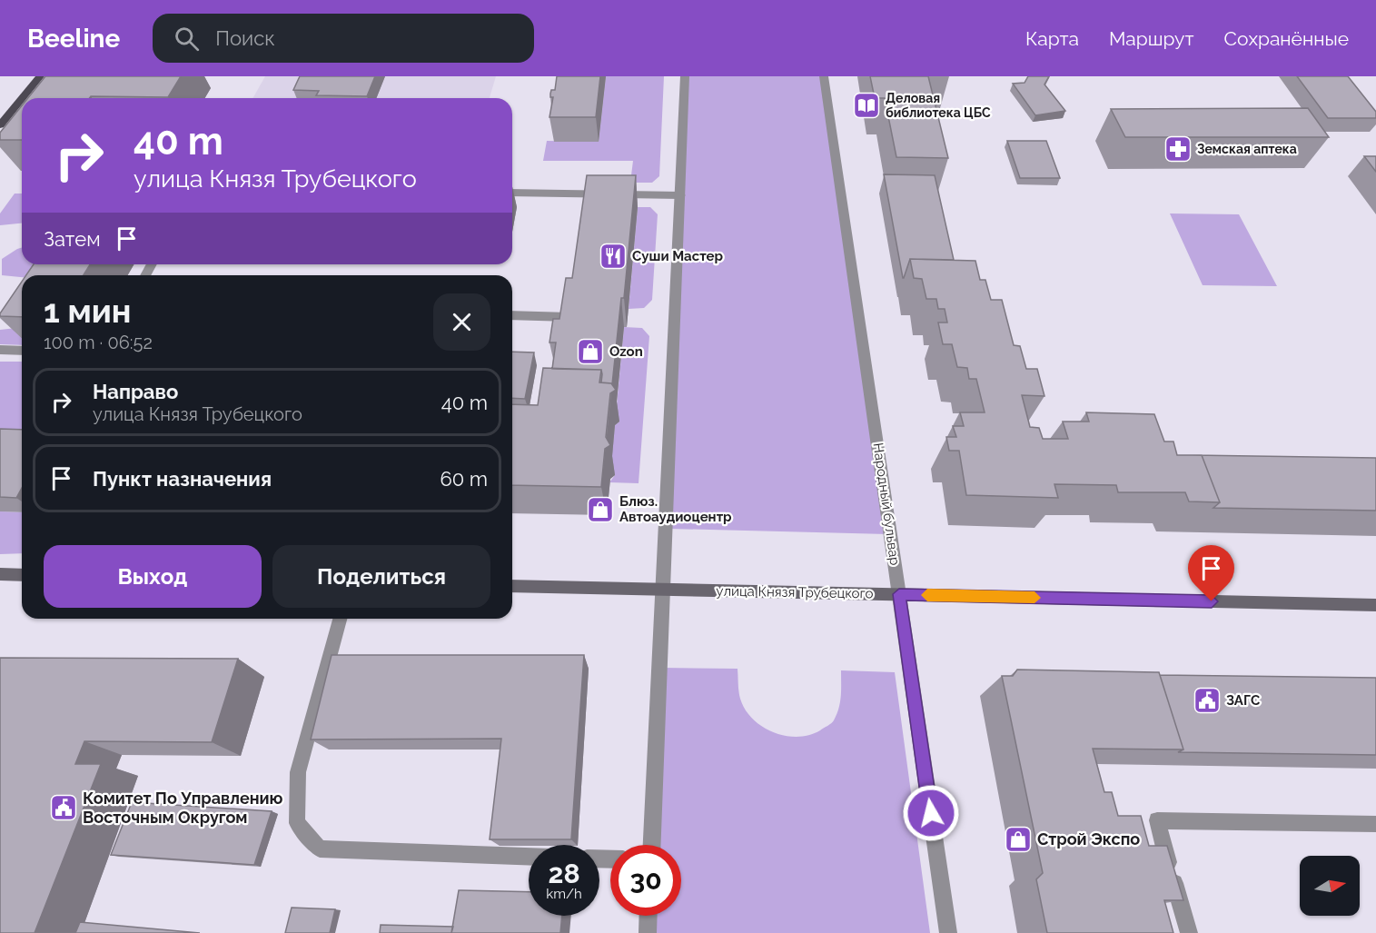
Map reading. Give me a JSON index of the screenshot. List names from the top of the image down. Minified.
{"streets":{"street":["Народный бульвар","улица Князя Трубецкого"]},"crossings":[["Народный бульвар","улица Князя Трубецкого"]],"places":{"library":["Деловая библиотека ЦБС"],"pharmacy":["Земская аптека"],"restaurant":["Суши Мастер"],"shop":["Ozon","Блюз. Автоаудиоцентр","Строй Экспо"],"public building":["ЗАГС","Комитет По Управлению Восточным Округом"]},"north":"right","page":{"header":"Beeline","search":"Поиск","nav":["Карта","Маршрут","Сохранённые"],"turn":["40 m","улица Князя Трубецкого"],"then":"Затем","heading":["1 мин","100 m · 06:52"],"list":[{"name":"Направо","note":"улица Князя Трубецкого","value":"40 m"},{"name":"Пункт назначения","value":"60 m"}],"buttons":["Выход","Поделиться"],"speed":"28 km/h","limit":"30"}}
